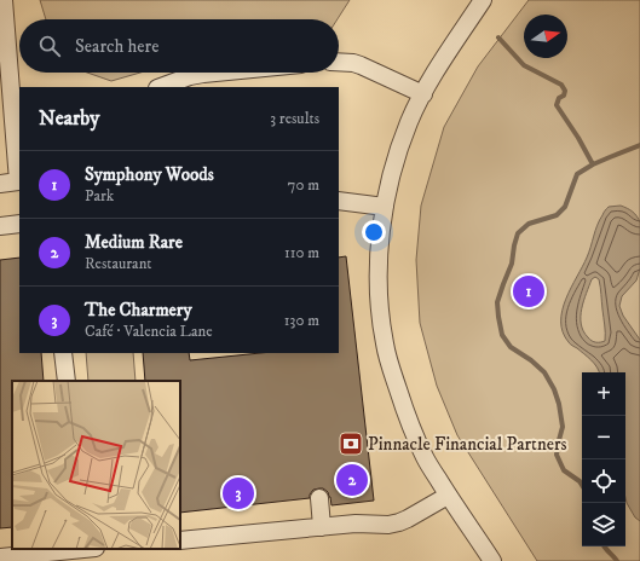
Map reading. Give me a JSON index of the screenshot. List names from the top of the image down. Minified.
{"places":{"bank":["Pinnacle Financial Partners"]},"north":"right","page":{"search":"Search here","heading":["Nearby","3 results"],"list":[{"mark":"1","name":"Symphony Woods","note":"Park","value":"70 m"},{"mark":"2","name":"Medium Rare","note":"Restaurant","value":"110 m"},{"mark":"3","name":"The Charmery","note":"Café · Valencia Lane","value":"130 m"}],"pins":["1","2","3"],"map_buttons":["+","−"]}}
